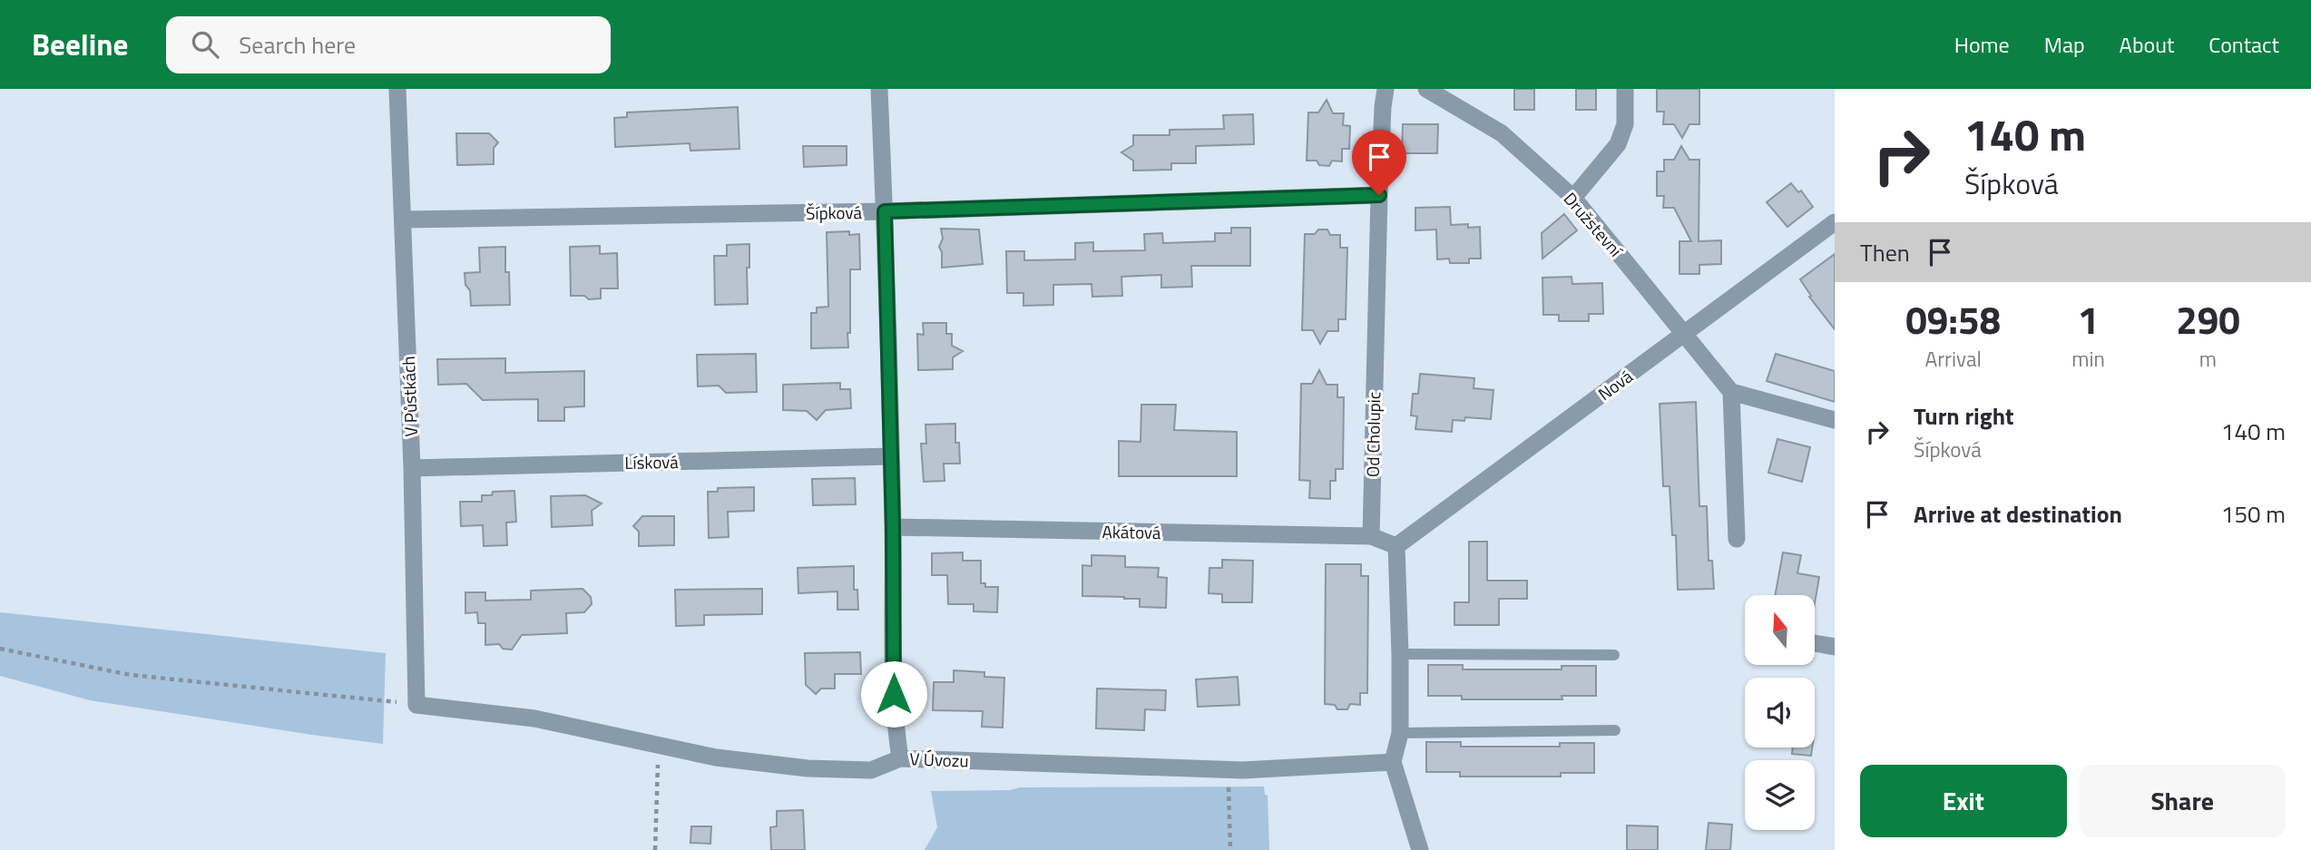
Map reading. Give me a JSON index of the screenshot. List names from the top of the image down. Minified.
{"streets":{"street":["Šípková","Družstevní","Nová","V Půstkách","Od Cholupic","Lísková","Akátová","V Úvozu"]},"crossings":[["Šípková","V Půstkách"],["Šípková","Od Cholupic"],["Družstevní","Nová"],["V Půstkách","Lísková"],["V Půstkách","V Úvozu"],["Od Cholupic","Akátová"]],"north":"top","page":{"header":"Beeline","search":"Search here","nav":["Home","Map","About","Contact"],"turn":["140 m","Šípková"],"then":"Then","eta":["09:58","Arrival","1","min","290","m"],"list":[{"name":"Turn right","note":"Šípková","value":"140 m"},{"name":"Arrive at destination","value":"150 m"}],"buttons":["Exit","Share"]}}
